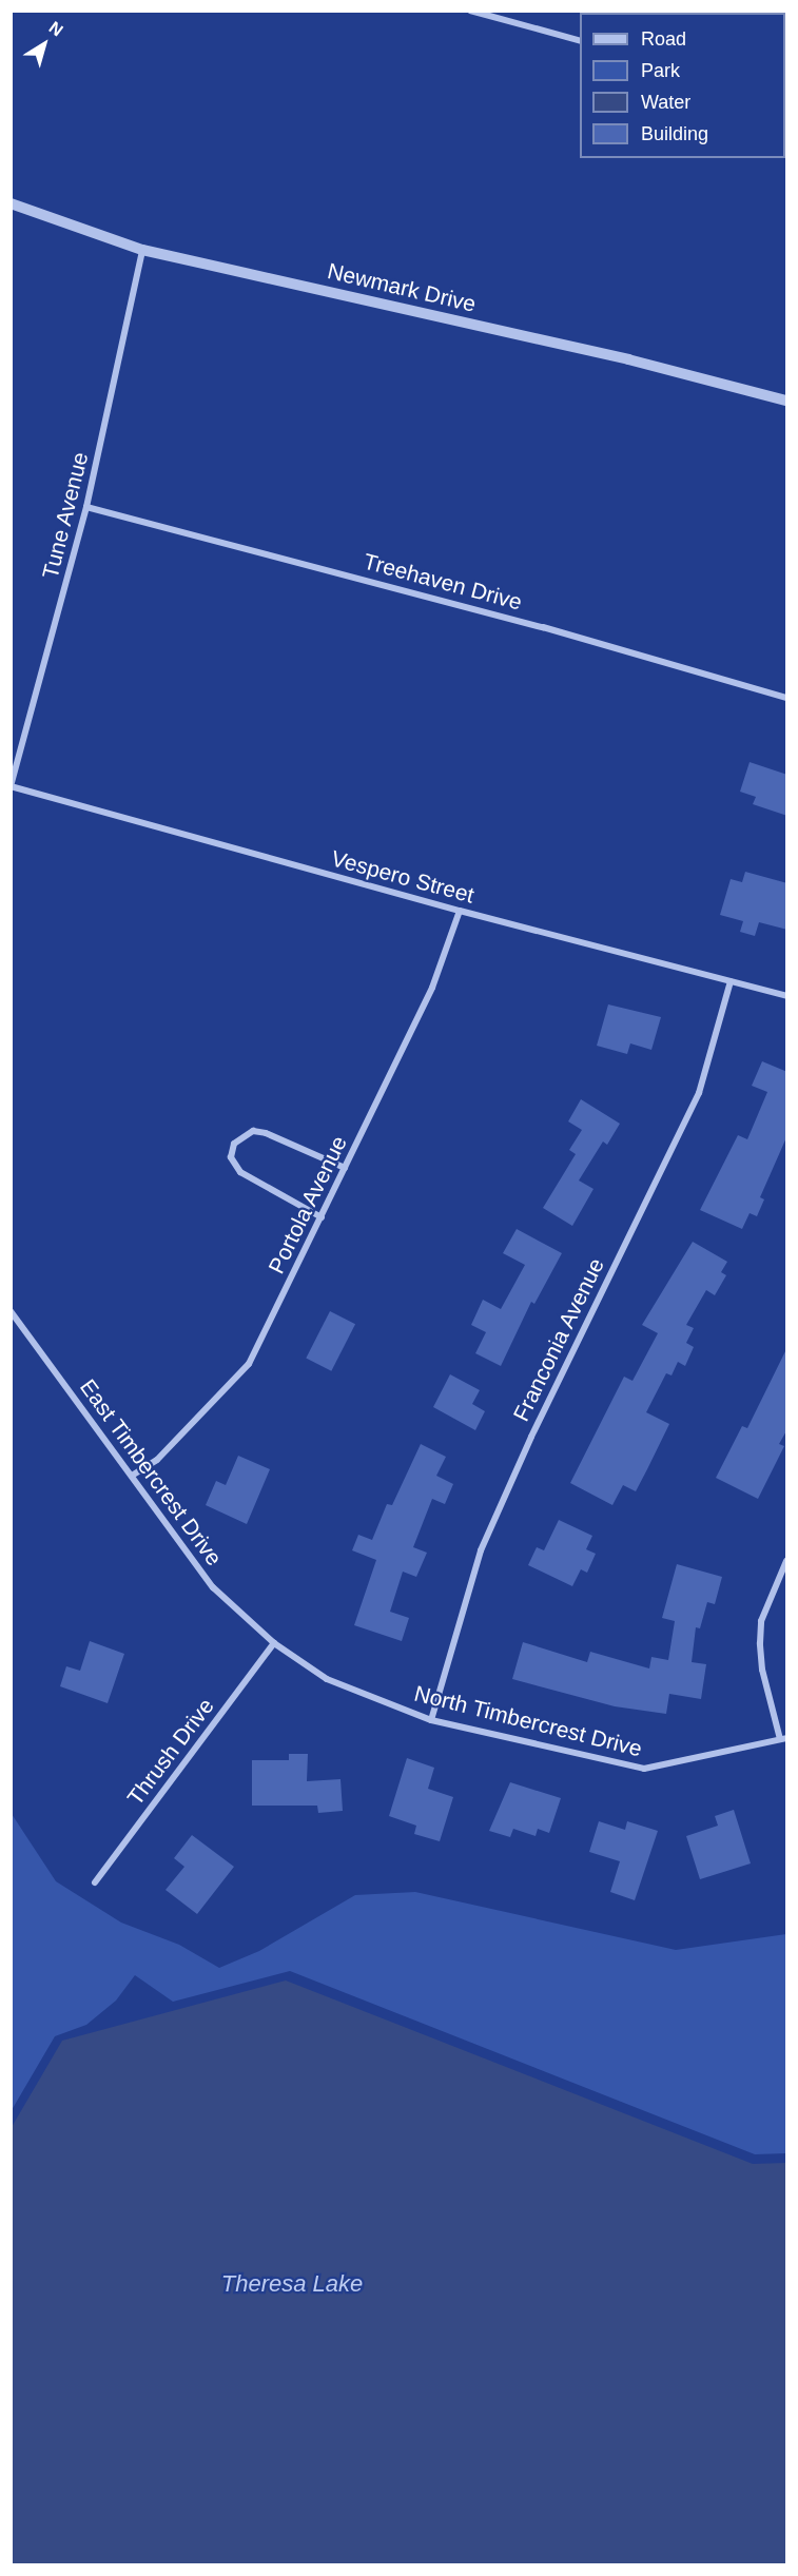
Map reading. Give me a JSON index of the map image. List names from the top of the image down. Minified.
{"streets":{"street":["Newmark Drive","Tune Avenue","Treehaven Drive","Vespero Street","Portola Avenue","Franconia Avenue","East Timbercrest Drive","North Timbercrest Drive","Thrush Drive"]},"crossings":[["Newmark Drive","Tune Avenue"],["Tune Avenue","Treehaven Drive"],["Tune Avenue","Vespero Street"],["Vespero Street","Portola Avenue"],["Vespero Street","Franconia Avenue"],["Portola Avenue","East Timbercrest Drive"],["Franconia Avenue","North Timbercrest Drive"],["East Timbercrest Drive","North Timbercrest Drive"],["East Timbercrest Drive","Thrush Drive"],["North Timbercrest Drive","Thrush Drive"]],"water":["Theresa Lake"],"legend":["Road","Park","Water","Building"],"north":"top right"}
